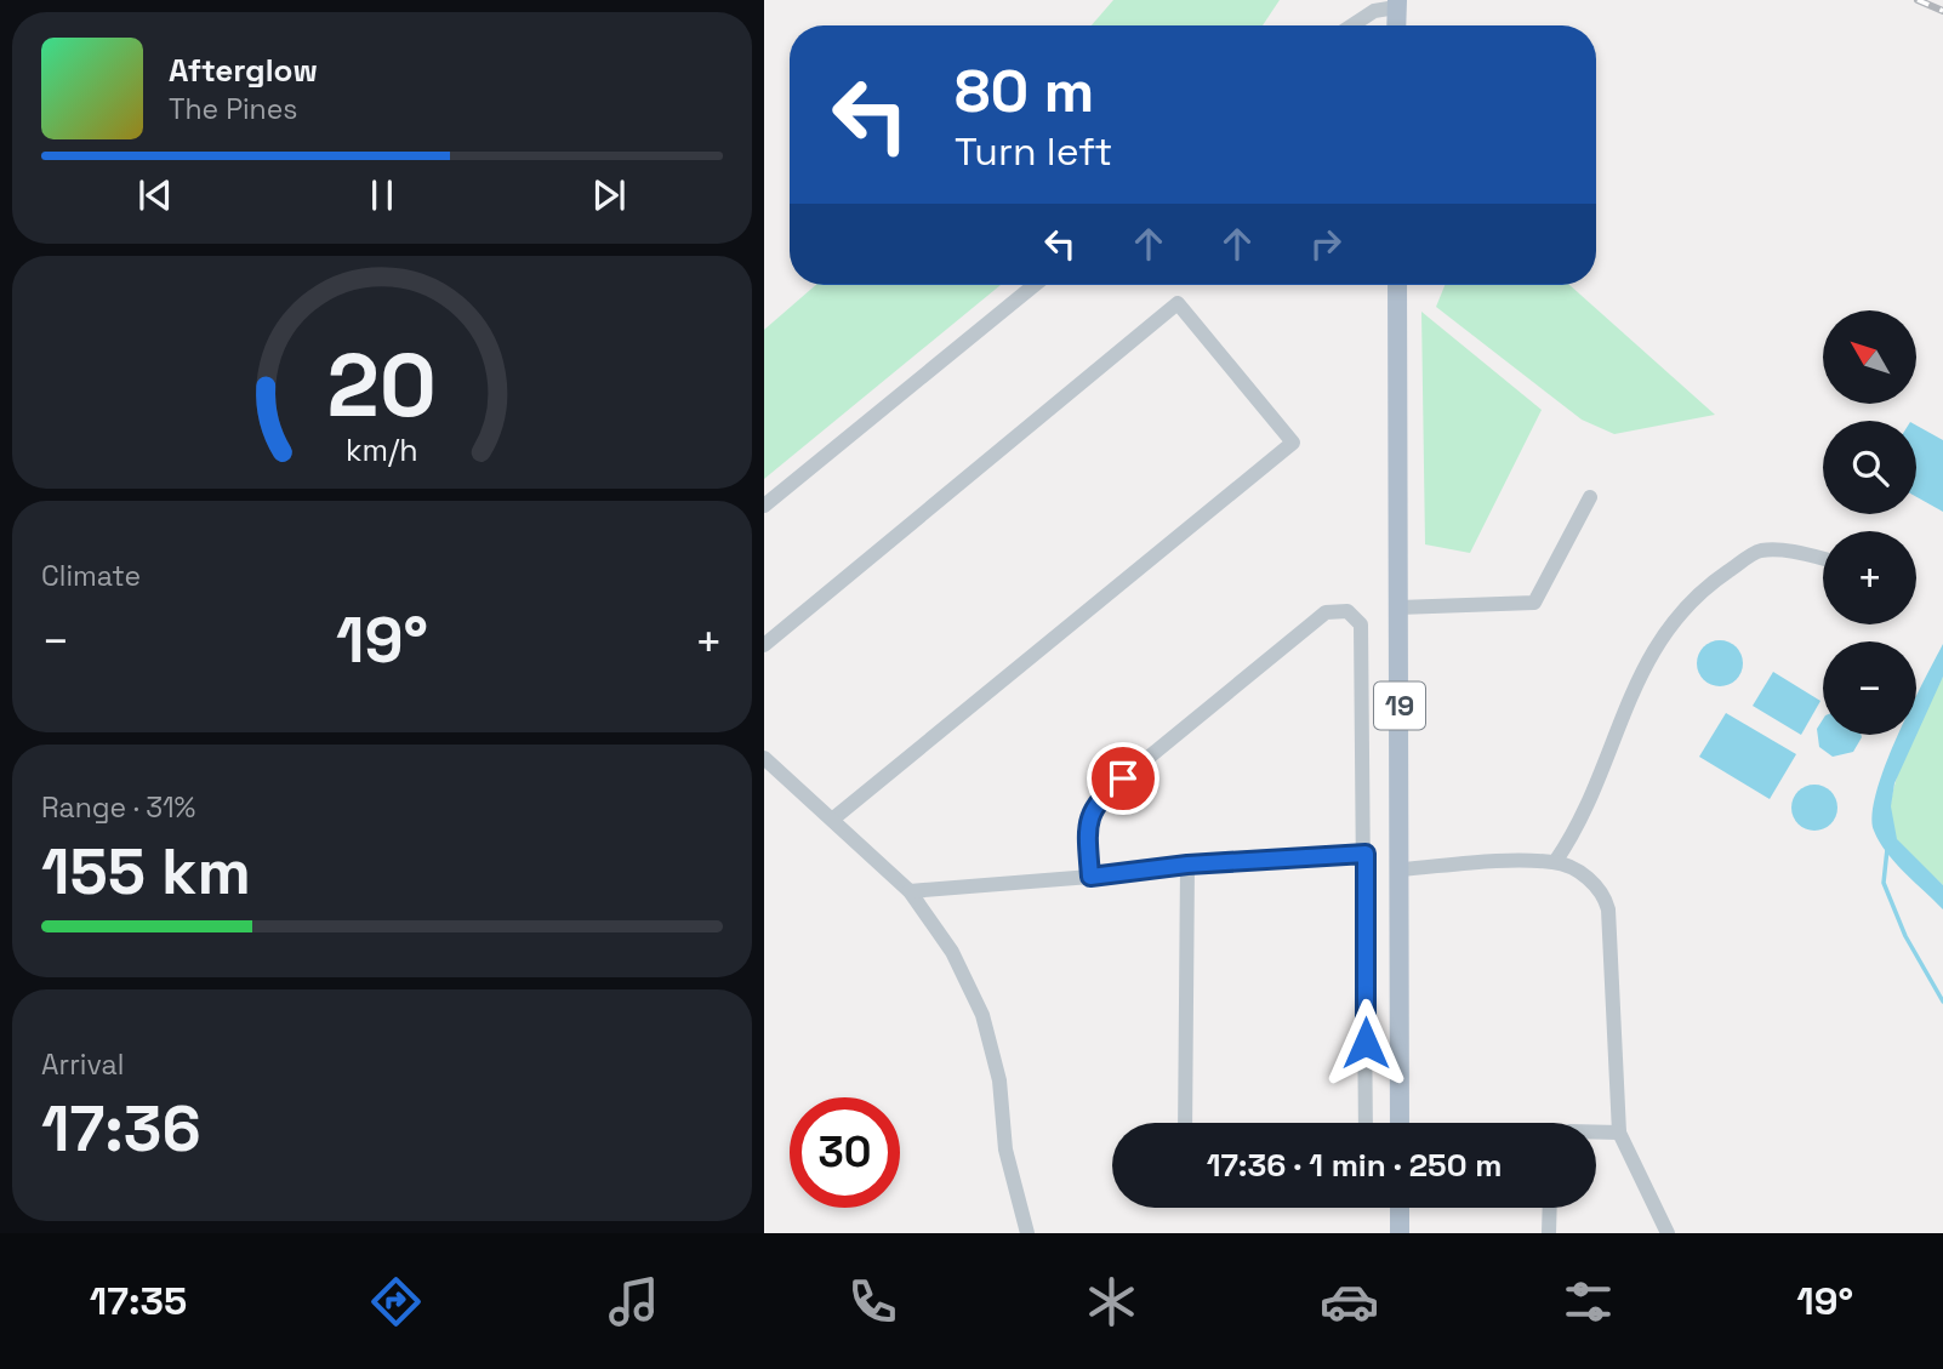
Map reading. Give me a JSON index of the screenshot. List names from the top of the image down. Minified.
{"streets":{"main road":["19"]},"north":"top left","page":{"turn":["80 m","Turn left"],"song":["Afterglow","The Pines"],"map_buttons":["+","−"],"tile":["Climate",["Range · 31%","155 km"],["Arrival","17:36"]],"heat":["−","19°","+"],"limit":"30","trip":"17:36 · 1 min · 250 m","tabs":["17:35","19°"],"gauge":["20","km/h"]}}
